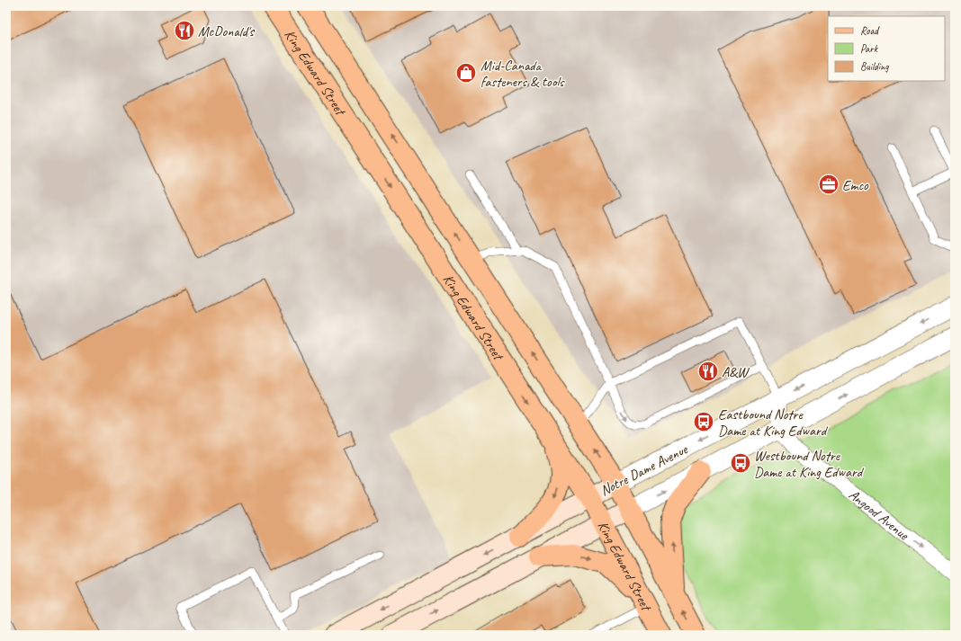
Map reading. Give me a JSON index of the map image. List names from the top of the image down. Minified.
{"streets":{"main road":["King Edward Street","Notre Dame Avenue"],"street":["Angood Avenue"]},"crossings":[["King Edward Street","Notre Dame Avenue"],["Notre Dame Avenue","Angood Avenue"]],"one_way":["Angood Avenue"],"places":{"restaurant":["McDonald's","A&W"],"shop":["Mid-Canada fasteners & tools"],"office":["Emco"],"bus stop":["Eastbound Notre Dame at King Edward","Westbound Notre Dame at King Edward"]},"legend":["Road","Park","Building"]}
